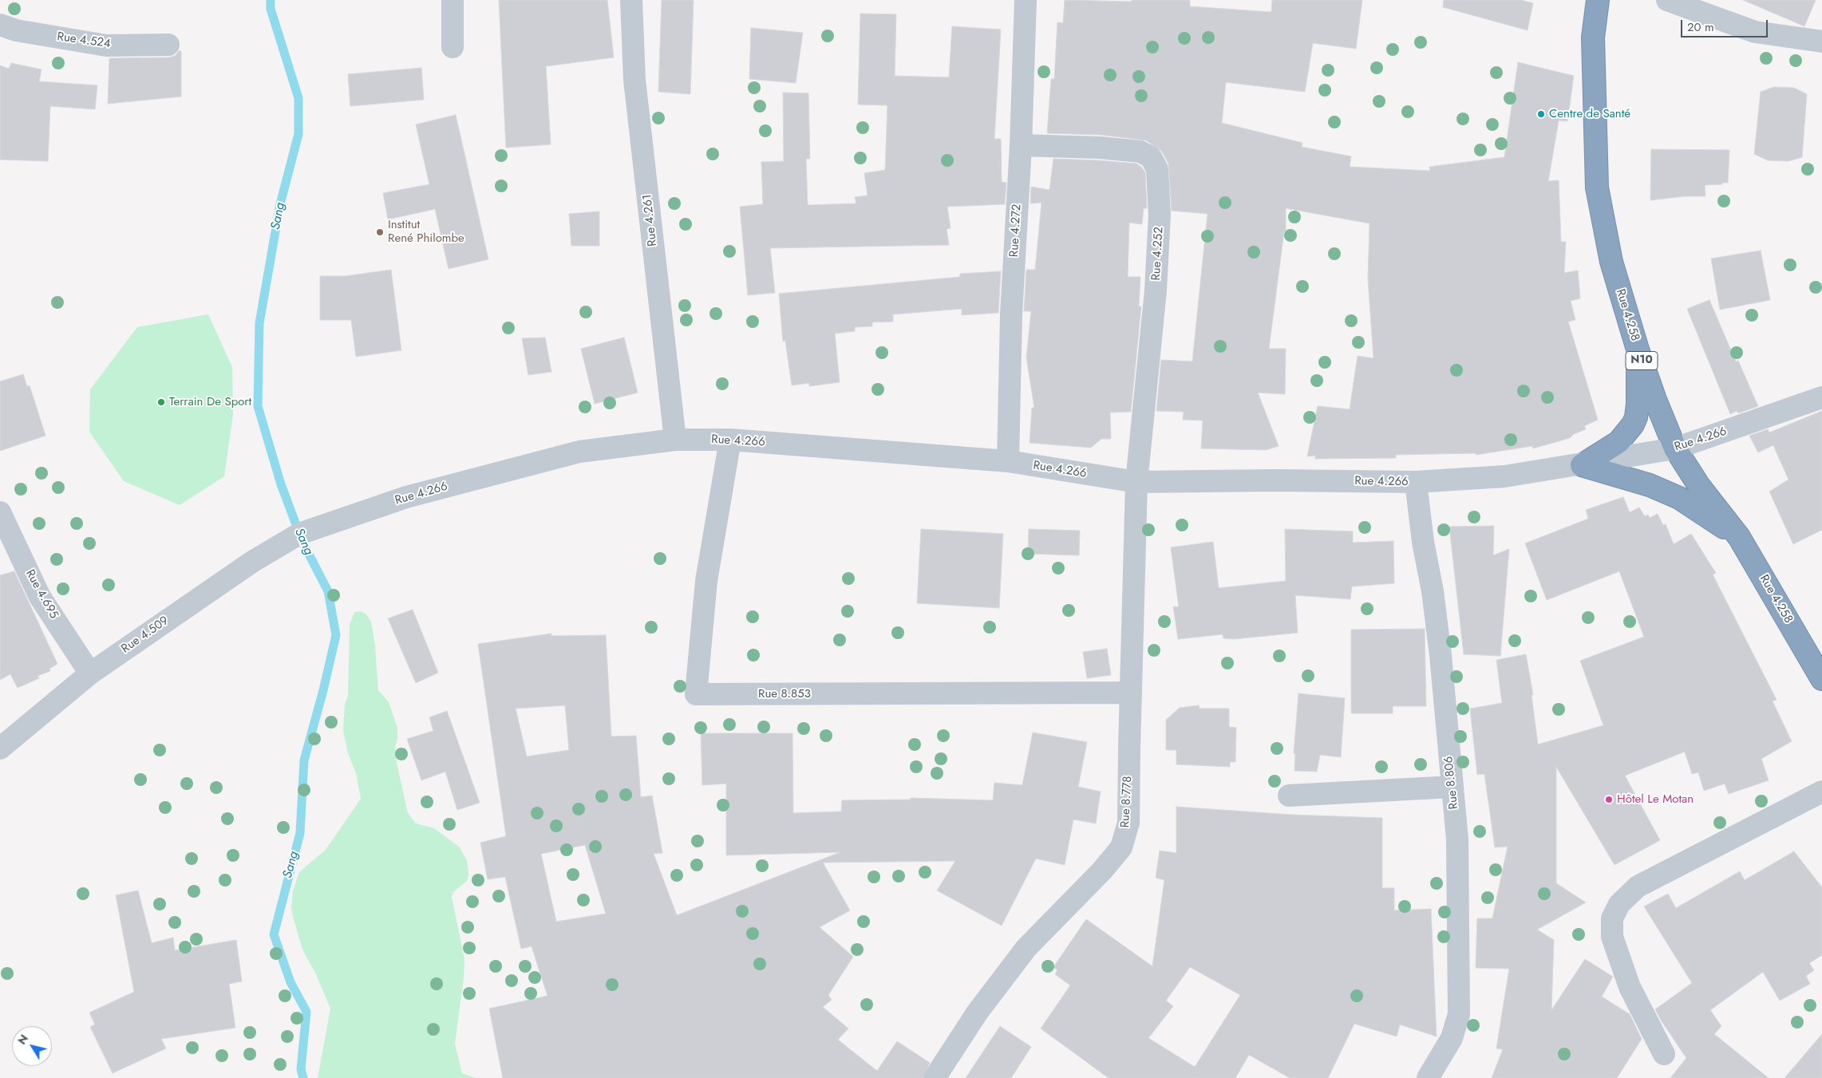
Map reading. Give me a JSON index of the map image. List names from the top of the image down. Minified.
{"streets":{"highway":["Rue 4.258","N10"],"street":["Rue 4.524","Rue 4.261","Rue 4.272","Rue 4.252","Rue 4.266","Rue 4.695","Rue 4.509","Rue 8.853","Rue 8.806","Rue 8.778"]},"crossings":[["Rue 4.261","Rue 4.266"],["Rue 4.272","Rue 4.252"],["Rue 4.272","Rue 4.266"],["Rue 4.252","Rue 4.266"],["Rue 4.252","Rue 8.778"],["Rue 4.258","Rue 4.266"],["Rue 4.266","Rue 4.509"],["Rue 4.266","Rue 8.853"],["Rue 4.266","Rue 8.806"],["Rue 4.266","Rue 8.778"],["Rue 4.695","Rue 4.509"],["Rue 8.853","Rue 8.778"]],"water":["Sang"],"places":["Centre de Santé","Institut René Philombe","Terrain De Sport","Hôtel Le Motan"],"scale_bar":"20 m","north":"top left"}
